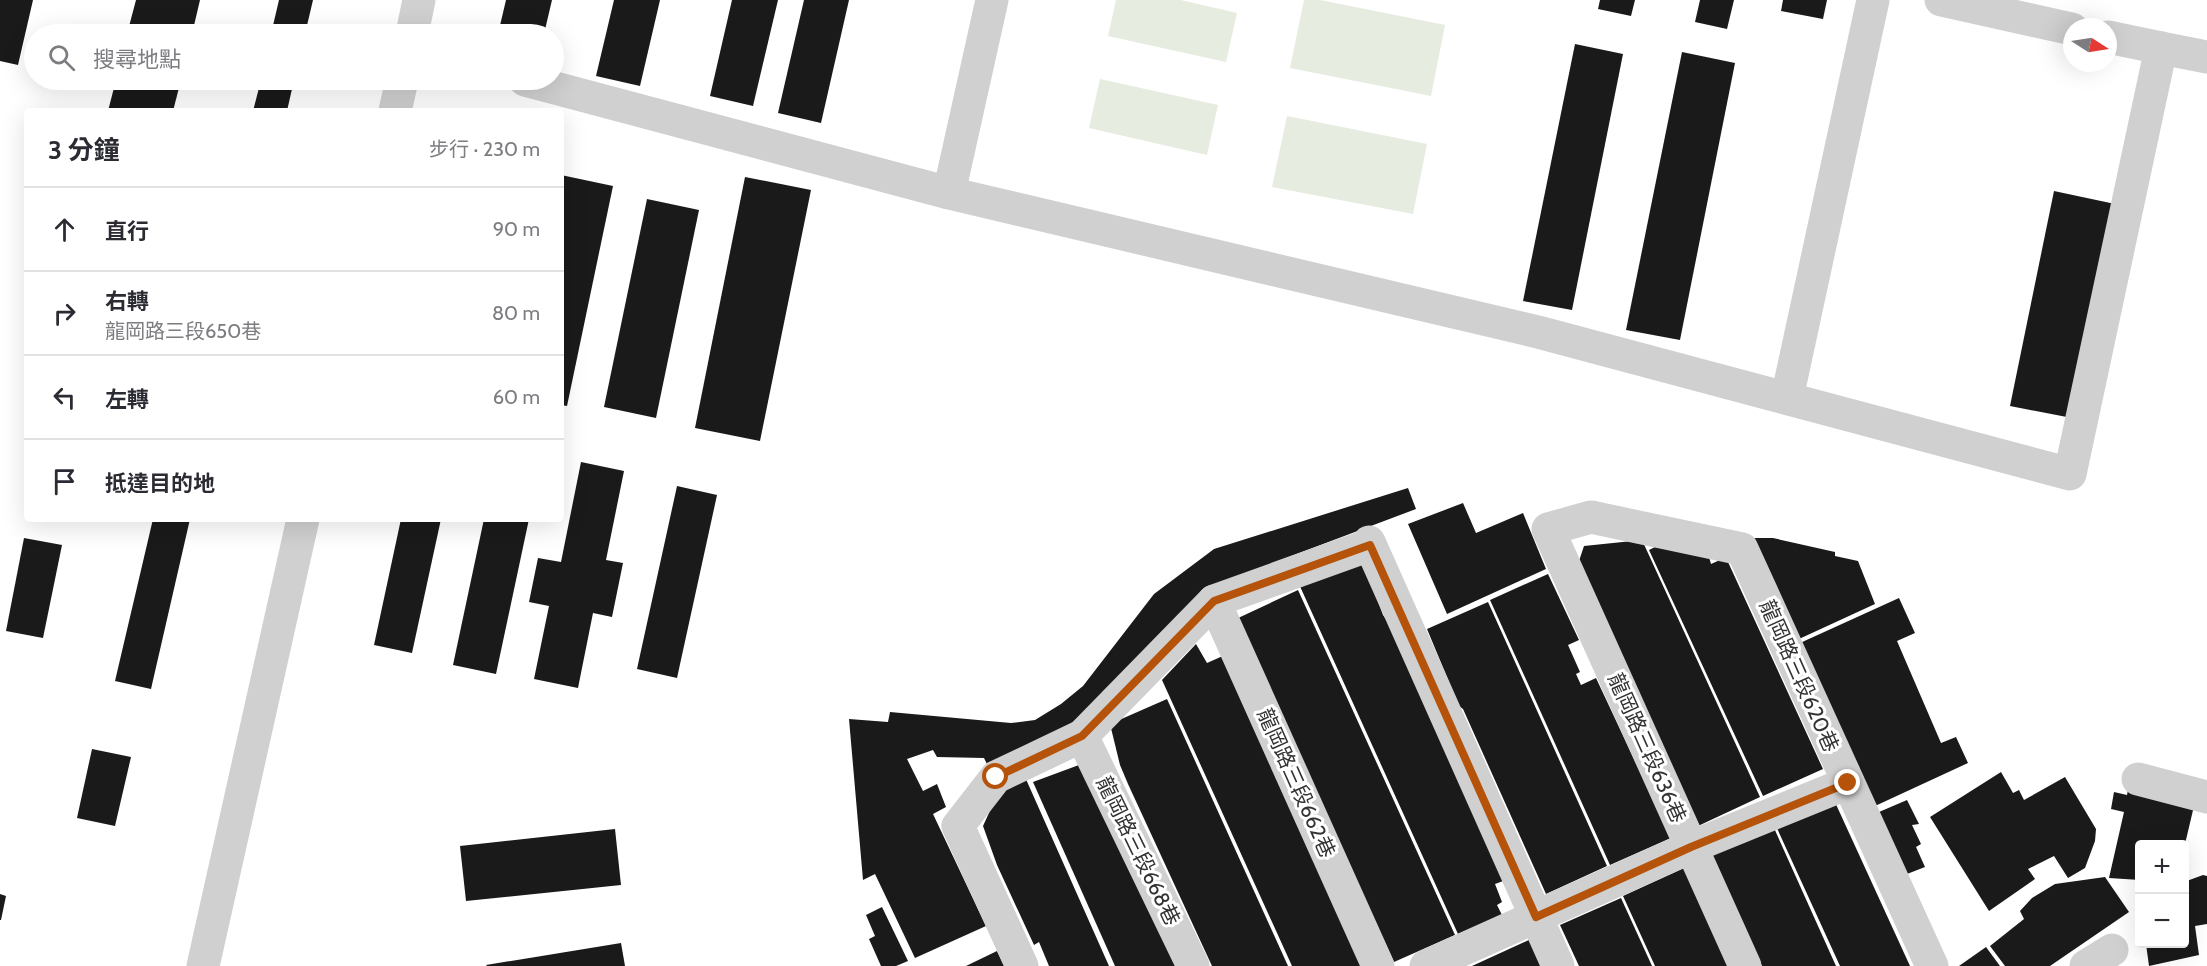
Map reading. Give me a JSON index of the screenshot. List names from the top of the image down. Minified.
{"streets":{"lane":["龍岡路三段620巷","龍岡路三段636巷","龍岡路三段662巷","龍岡路三段668巷"]},"crossings":[["龍岡路三段620巷","龍岡路三段636巷"]],"north":"right","page":{"search":"搜尋地點","heading":["3 分鐘","步行 · 230 m"],"list":[["直行","90 m"],["右轉","龍岡路三段650巷","80 m"],["左轉","60 m"],"抵達目的地"],"map_buttons":["+","−"]}}
